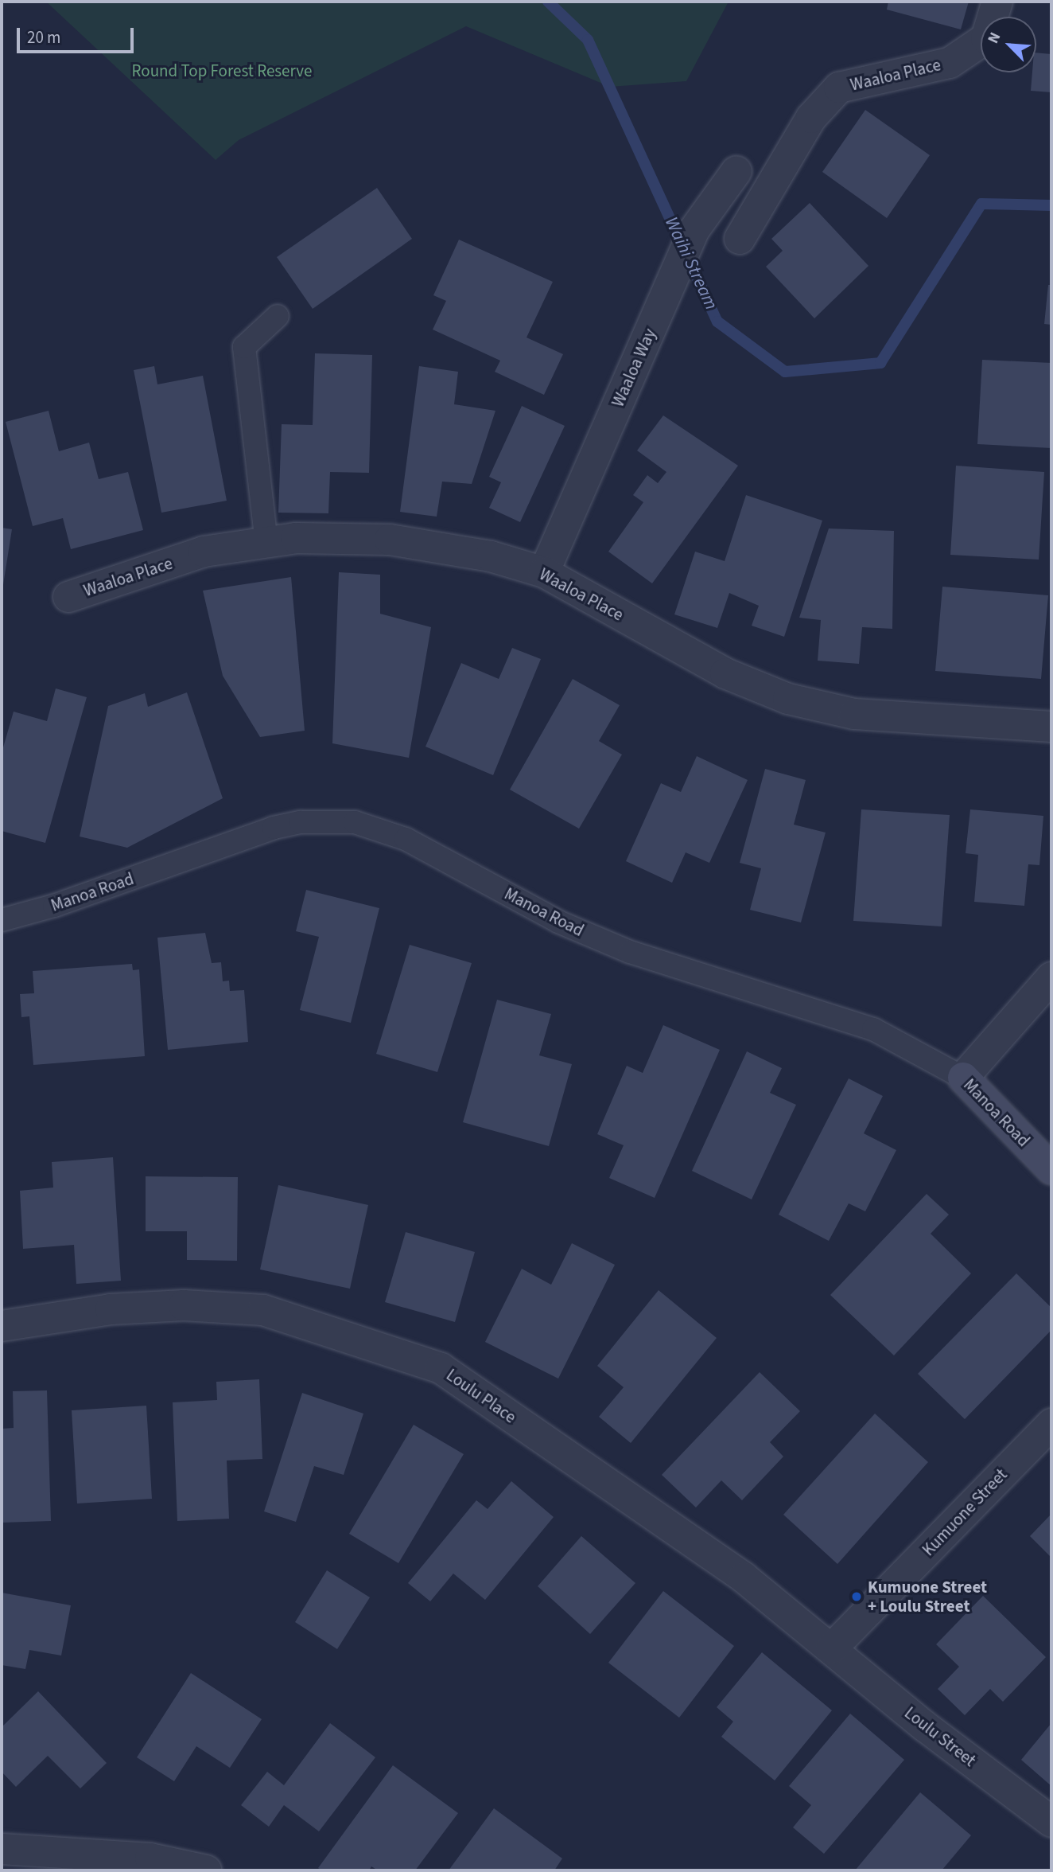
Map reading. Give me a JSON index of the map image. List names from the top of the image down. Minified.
{"streets":{"street":["Waaloa Place","Waaloa Way","Manoa Road","Loulu Place","Kumuone Street","Loulu Street"]},"crossings":[["Waaloa Place","Waaloa Way"],["Loulu Place","Kumuone Street"],["Loulu Place","Loulu Street"],["Kumuone Street","Loulu Street"]],"water":["Waihi Stream"],"parks":["Round Top Forest Reserve"],"places":["Kumuone Street + Loulu Street"],"scale_bar":"20 m","north":"top left"}
